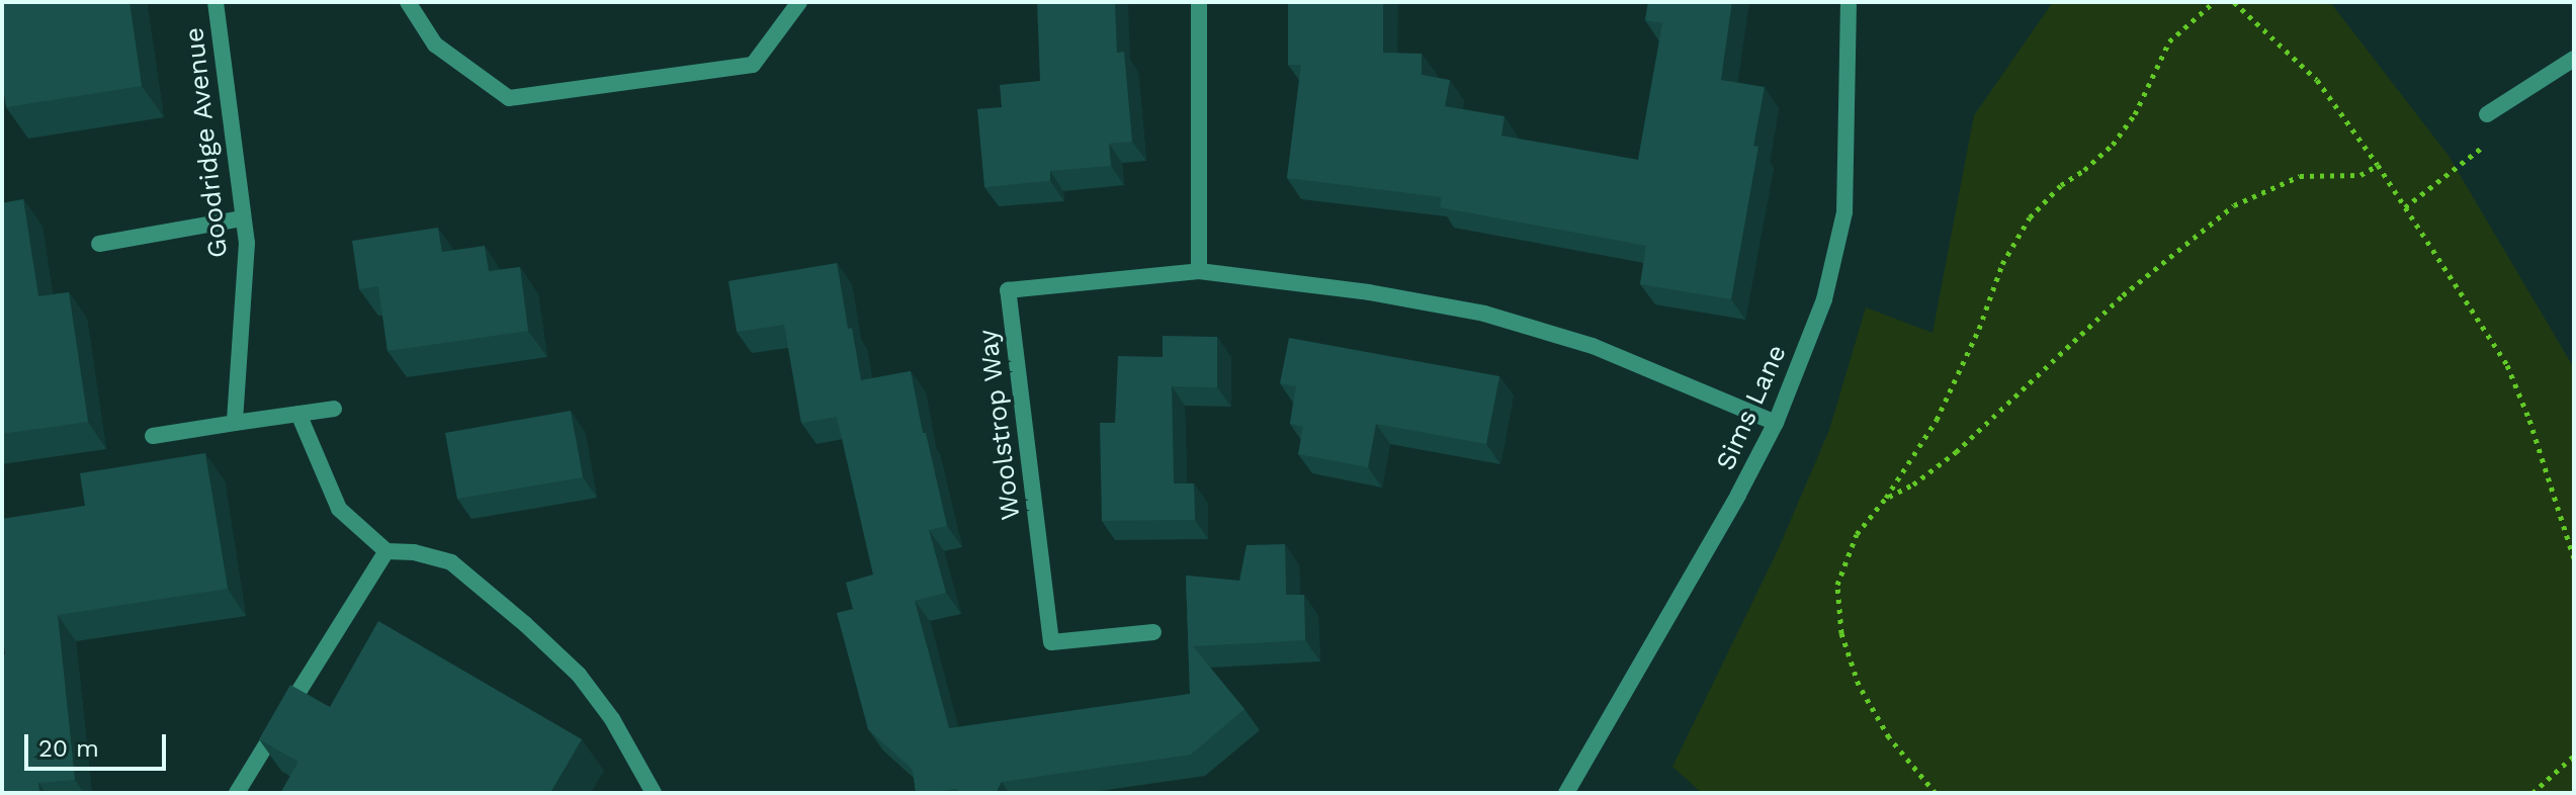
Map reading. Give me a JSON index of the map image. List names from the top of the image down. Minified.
{"streets":{"street":["Goodridge Avenue","Sims Lane","Woolstrop Way"]},"crossings":[["Sims Lane","Woolstrop Way"]],"scale_bar":"20 m"}
